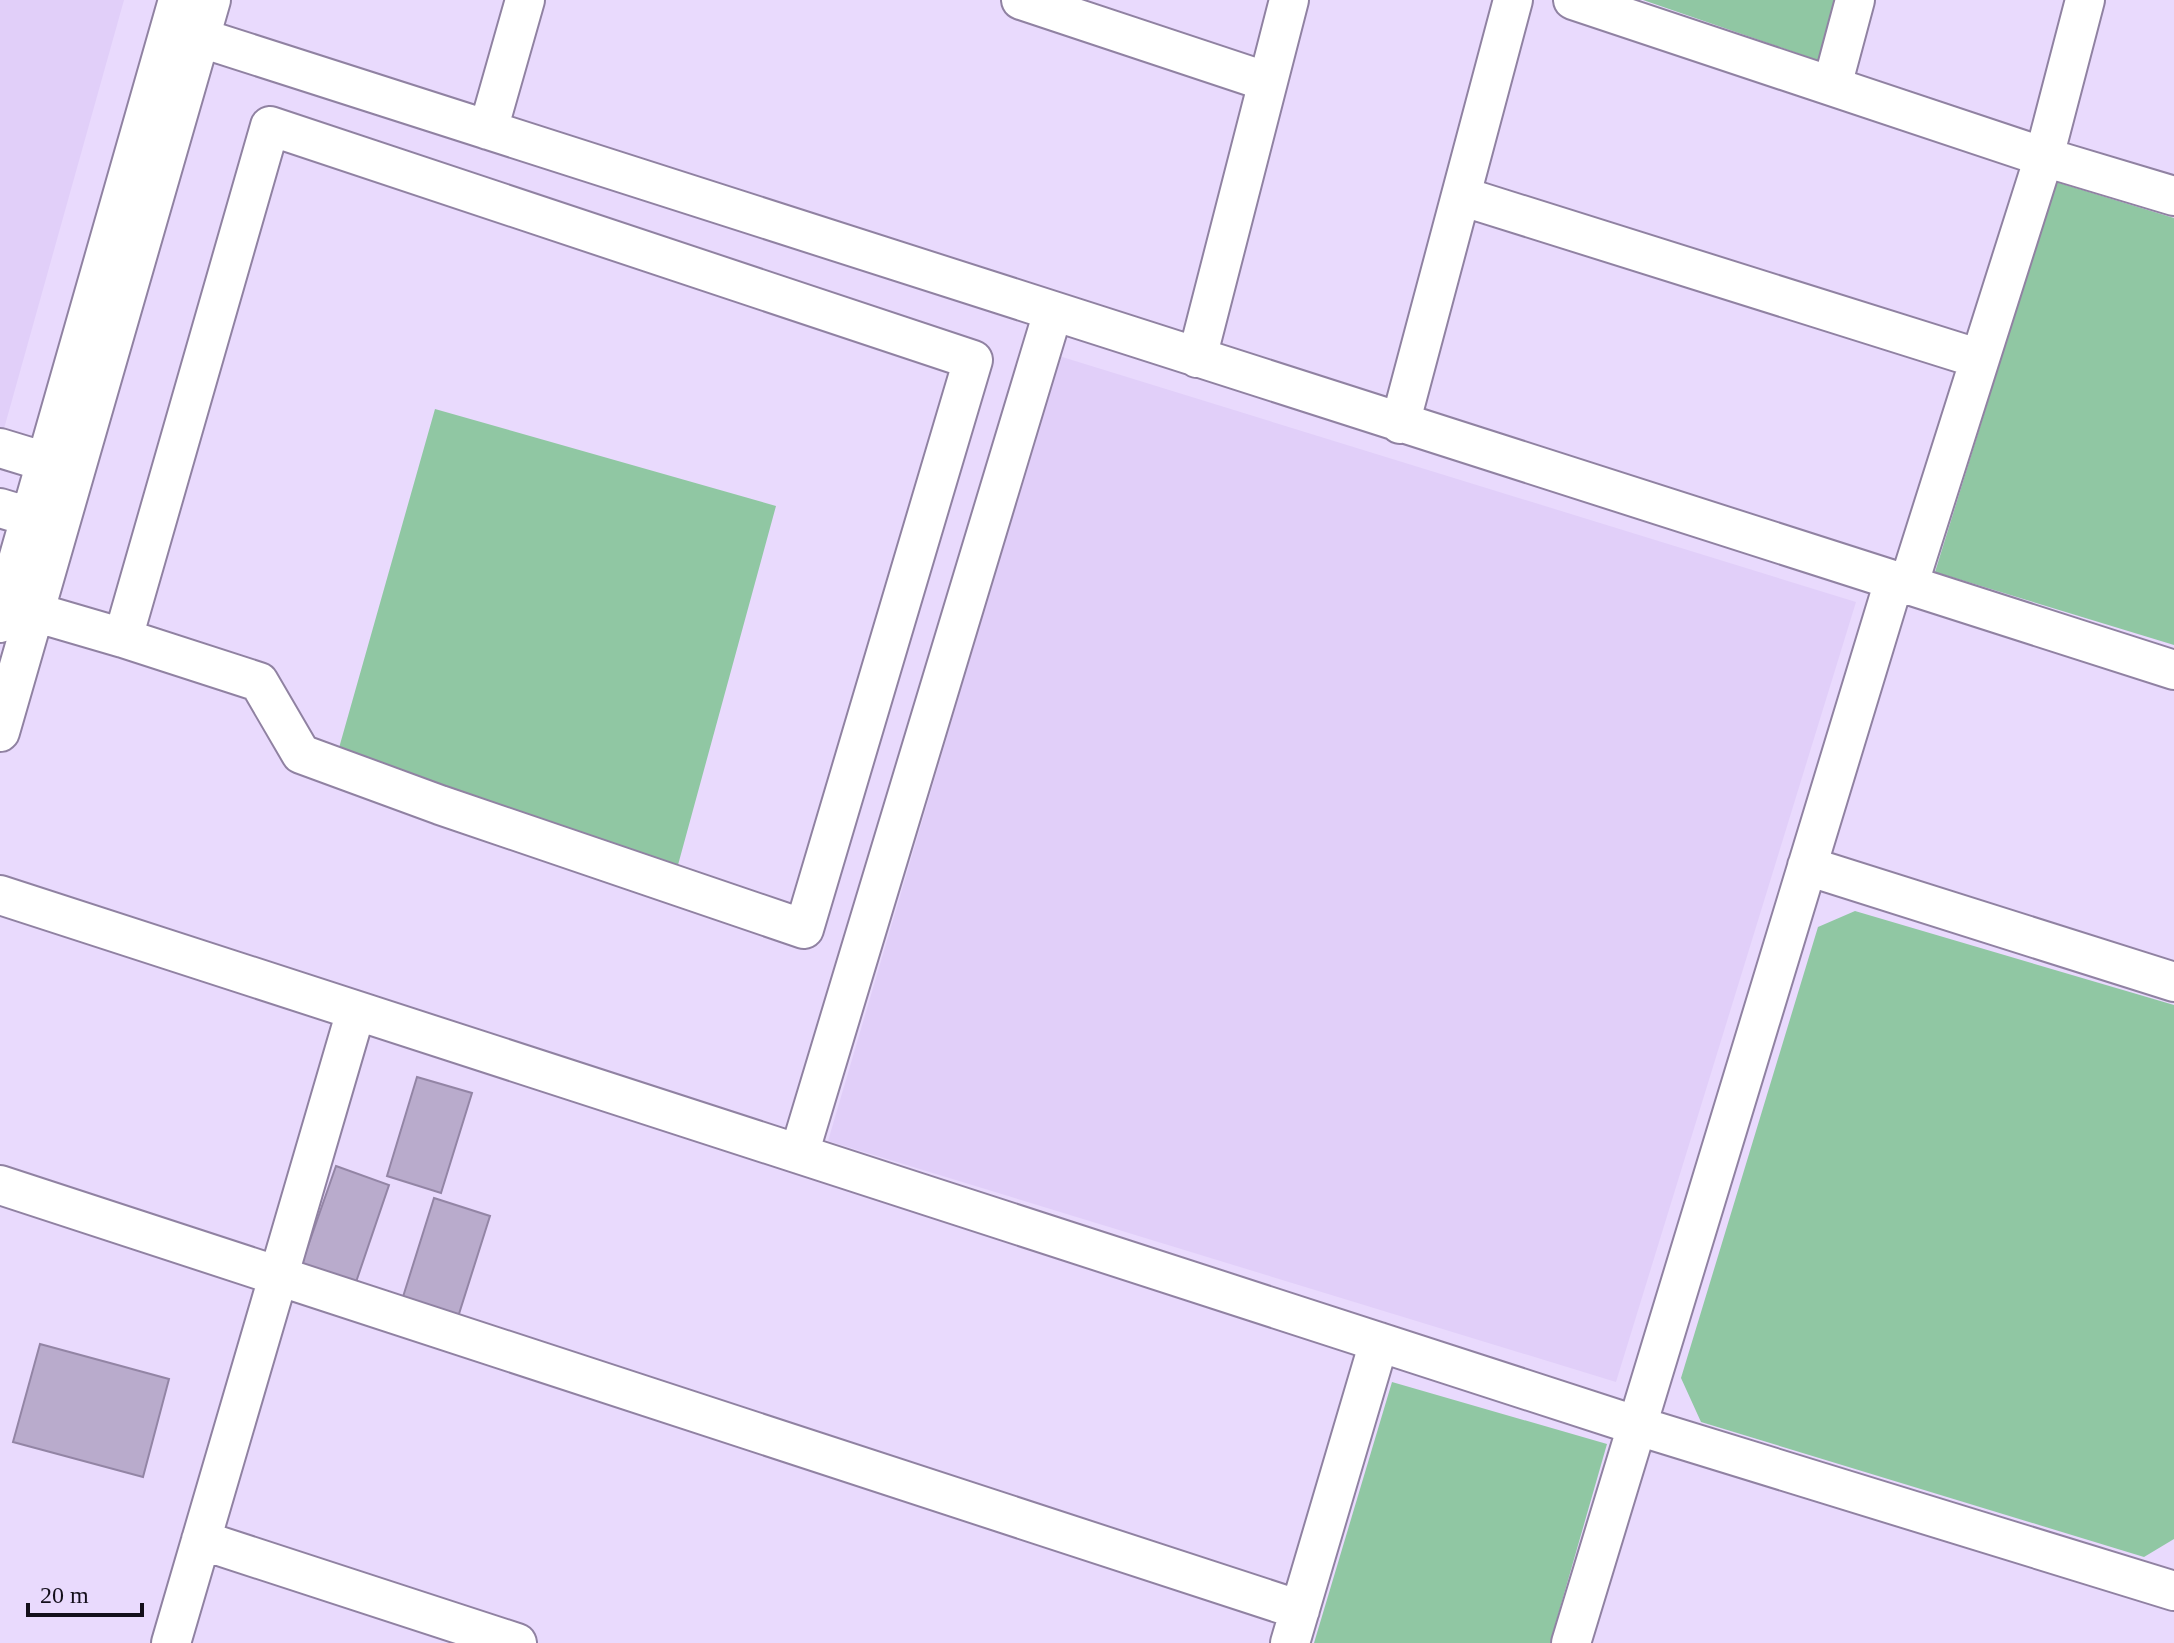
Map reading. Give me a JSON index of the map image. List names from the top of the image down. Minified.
{"scale_bar":"20 m"}
